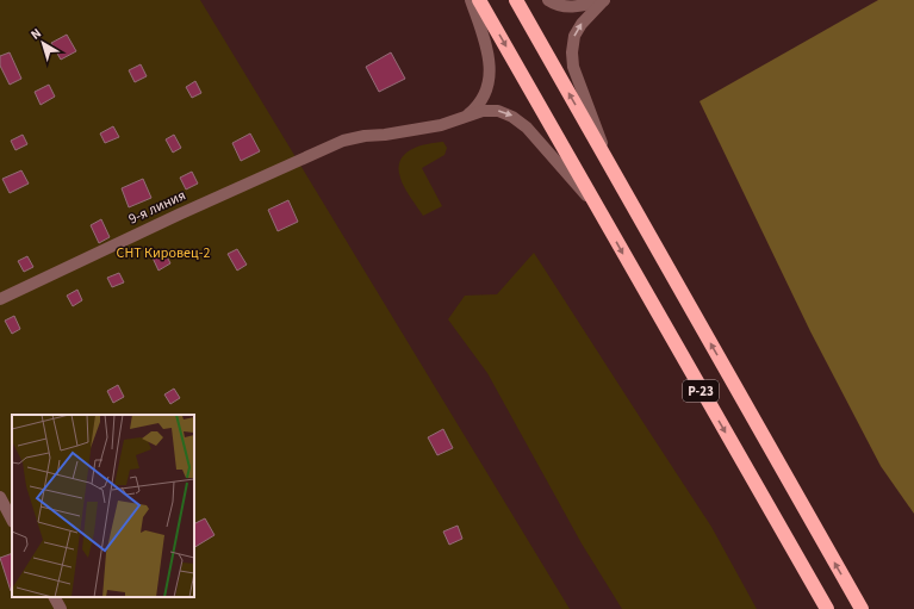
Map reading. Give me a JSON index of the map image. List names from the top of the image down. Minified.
{"streets":{"highway":["Р-23"],"street":["9-я линия"]},"crossings":[["9-я линия","Р-23"]],"parks":["СНТ Кировец-2"],"north":"top left"}
